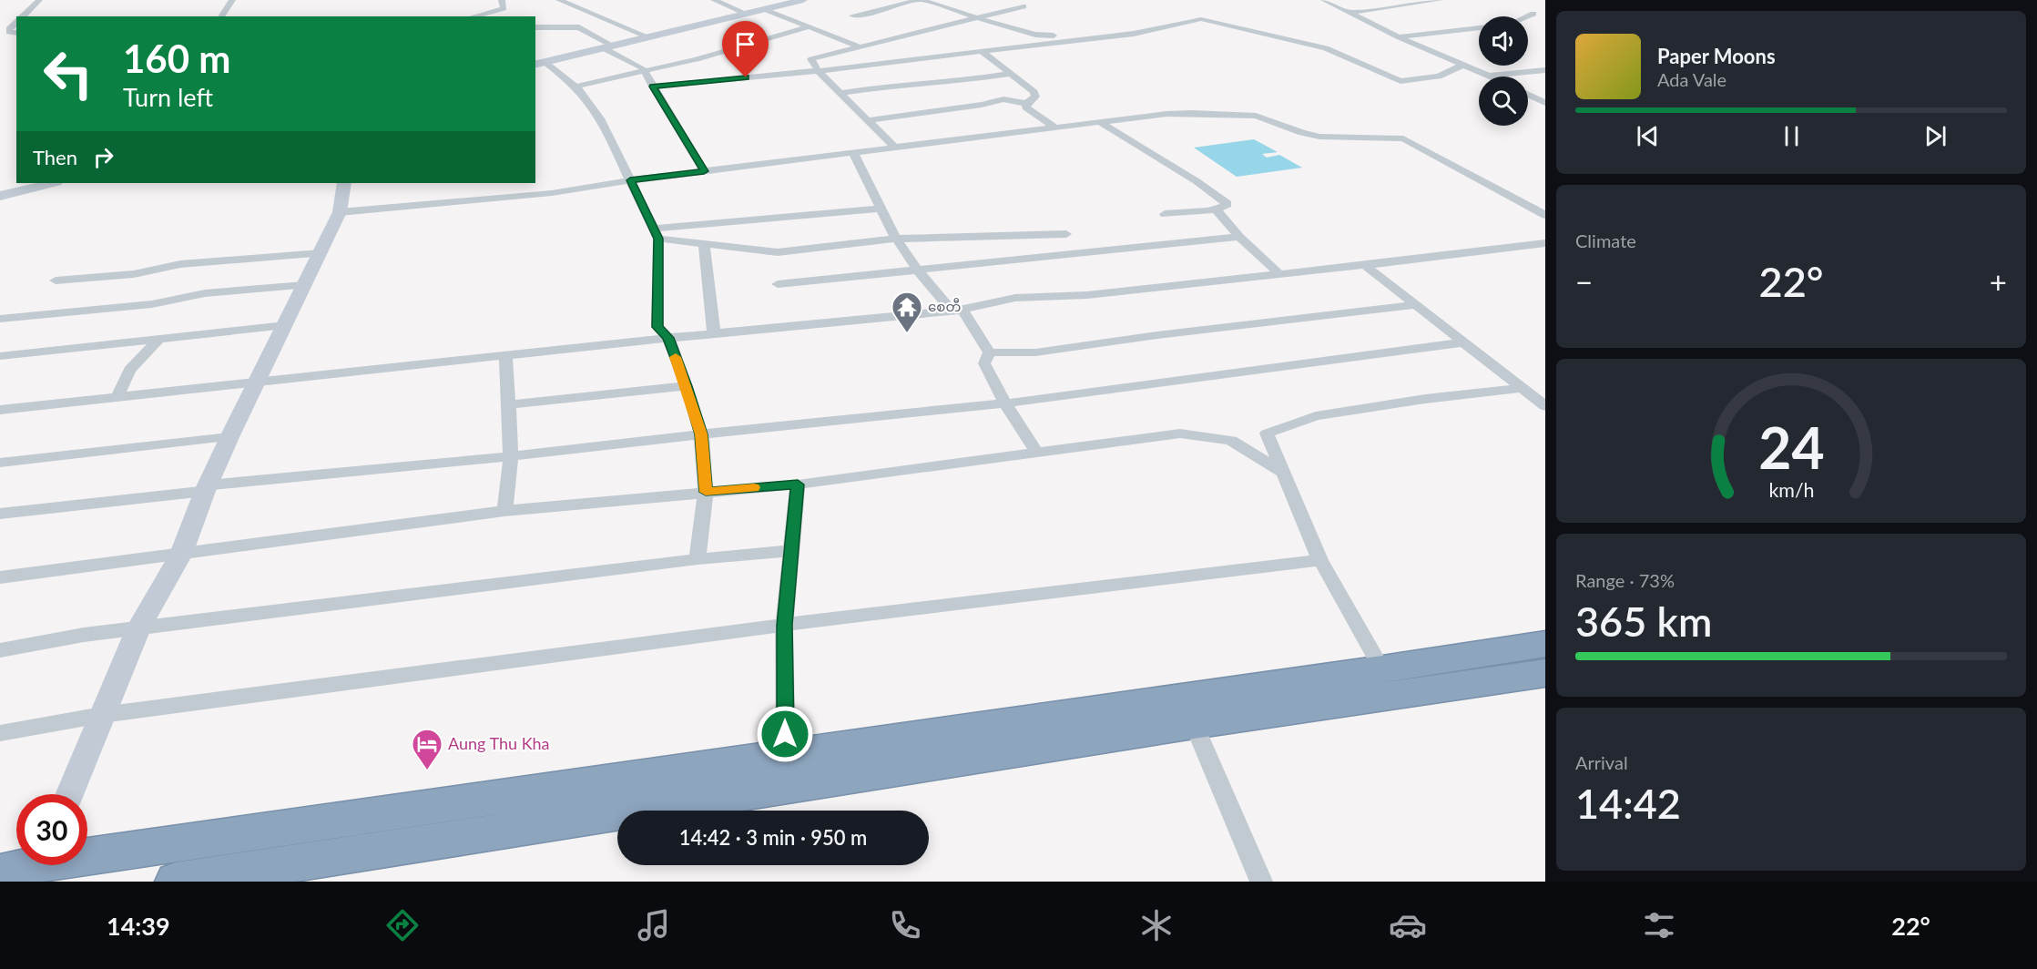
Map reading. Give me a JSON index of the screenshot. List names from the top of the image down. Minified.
{"places":{"temple":["စေတီ"],"hotel":["Aung Thu Kha"]},"page":{"turn":["160 m","Turn left"],"song":["Paper Moons","Ada Vale"],"then":"Then","tile":["Climate",["Range · 73%","365 km"],["Arrival","14:42"]],"heat":["−","22°","+"],"limit":"30","trip":"14:42 · 3 min · 950 m","tabs":["14:39","22°"],"gauge":["24","km/h"]}}
